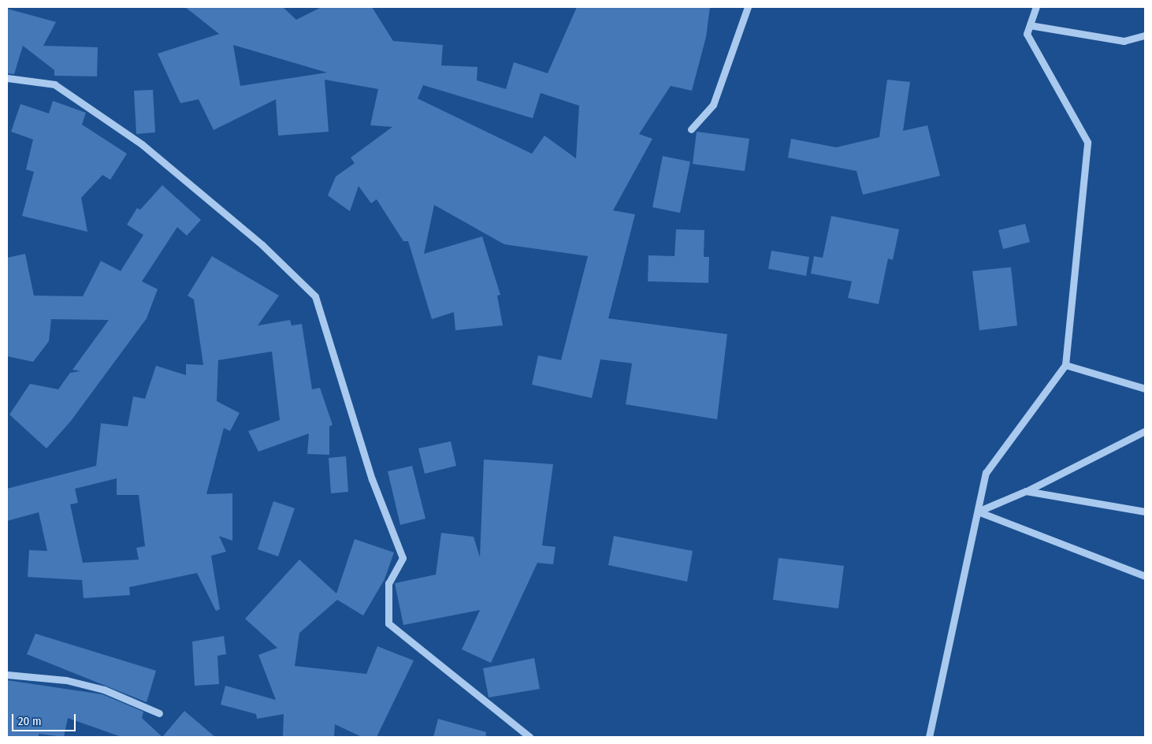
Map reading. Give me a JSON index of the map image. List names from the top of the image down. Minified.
{"scale_bar":"20 m"}
